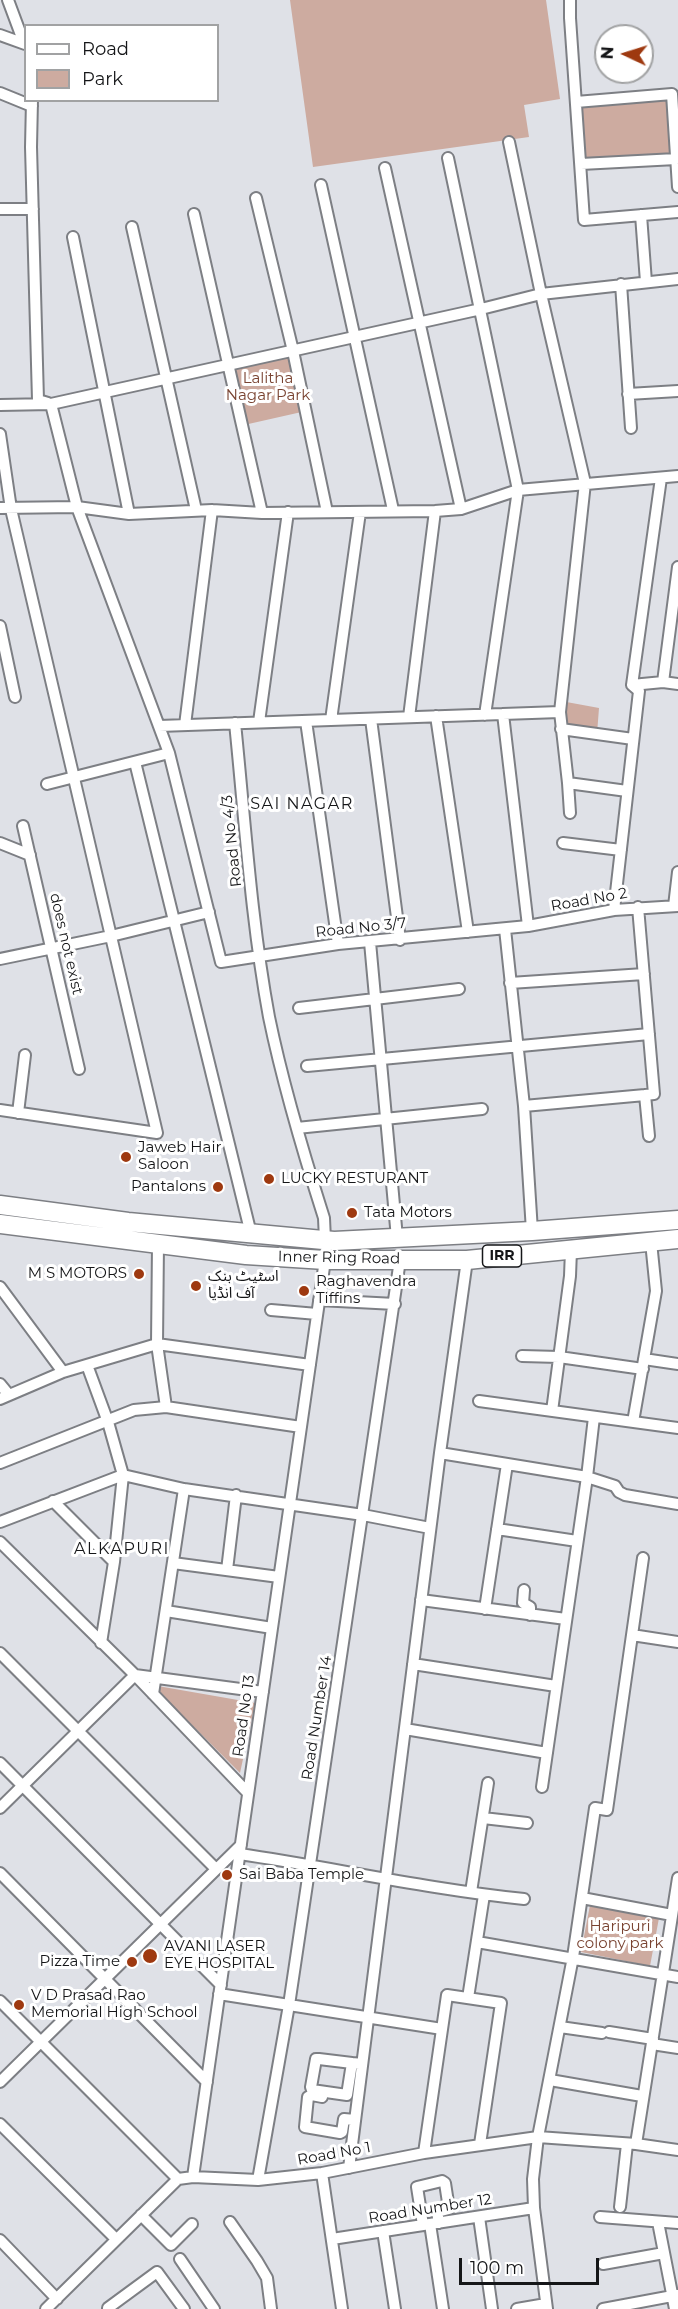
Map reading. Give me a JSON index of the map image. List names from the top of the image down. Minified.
{"streets":{"highway":["IRR","Inner Ring Road"],"street":["Road No 4/3","Road No 2","Road No 3/7","does not exist","Road No 13","Road Number 14","Road No 1","Road Number 12"]},"crossings":[["Road No 4/3","Road No 3/7"],["Road No 4/3","Inner Ring Road"],["Road No 2","Road No 3/7"],["Inner Ring Road","Road No 13"],["Inner Ring Road","Road Number 14"],["Road No 13","Road No 1"],["Road Number 14","Road No 1"]],"districts":["SAI NAGAR","ALKAPURI"],"parks":["Lalitha Nagar Park","Haripuri colony park"],"places":["Jaweb Hair Saloon","LUCKY RESTURANT","Pantalons","Tata Motors","M S MOTORS","اسٹیٹ بنک آف انڈیا","Raghavendra Tiffins","Sai Baba Temple","AVANI LASER EYE HOSPITAL","Pizza Time","V D Prasad Rao Memorial High School"],"legend":["Road","Park"],"scale_bar":"100 m","north":"left"}
